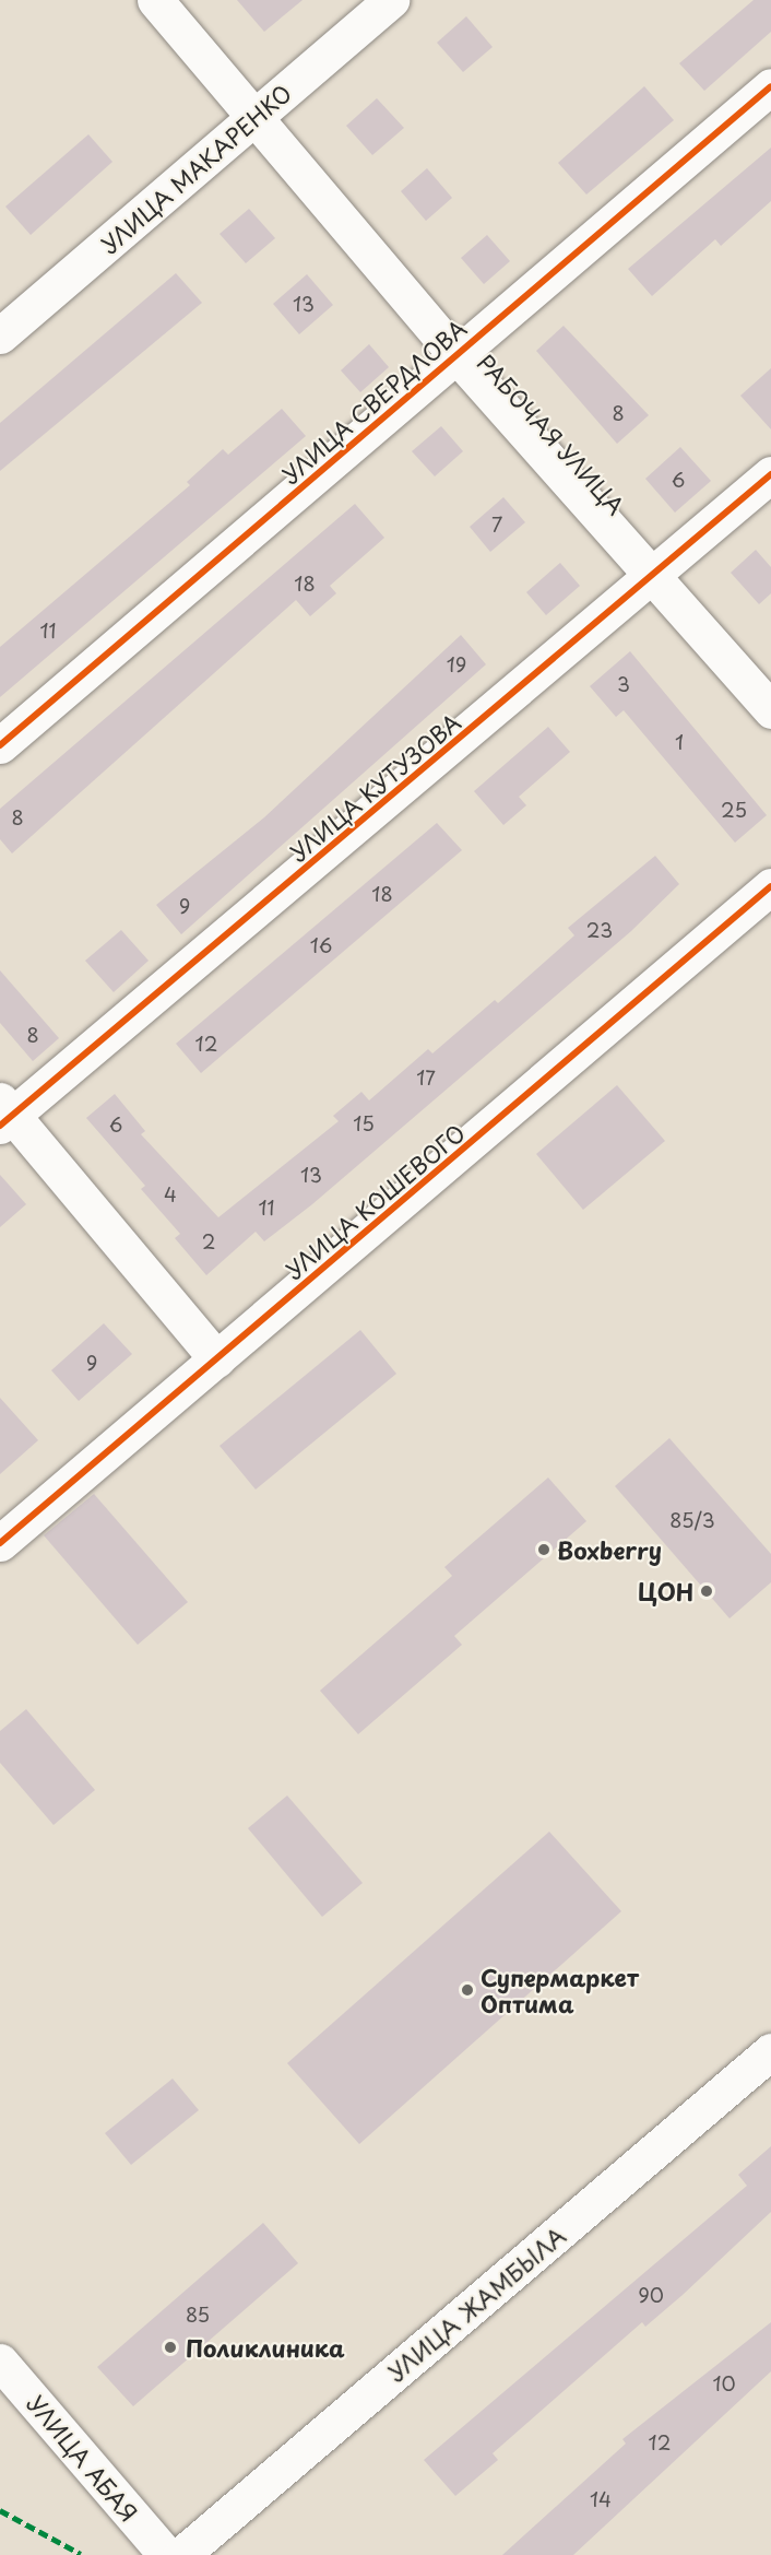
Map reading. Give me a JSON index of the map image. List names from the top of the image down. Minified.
{"streets":{"street":["УЛИЦА МАКАРЕНКО","УЛИЦА СВЕРДЛОВА","РАБОЧАЯ УЛИЦА","УЛИЦА КУТУЗОВА","УЛИЦА КОШЕВОГО","УЛИЦА ЖАМБЫЛА","УЛИЦА АБАЯ"]},"crossings":[["УЛИЦА МАКАРЕНКО","РАБОЧАЯ УЛИЦА"],["УЛИЦА СВЕРДЛОВА","РАБОЧАЯ УЛИЦА"],["РАБОЧАЯ УЛИЦА","УЛИЦА КУТУЗОВА"]],"places":["Boxberry","ЦОН","Супермаркет Оптима","Поликлиника"],"house_numbers":["13","8","6","7","18","11","19","3","1","25","8","18","9","23","16","8","12","17","15","6","13","4","11","2","9","85/3","90","85","10","12","14"]}
